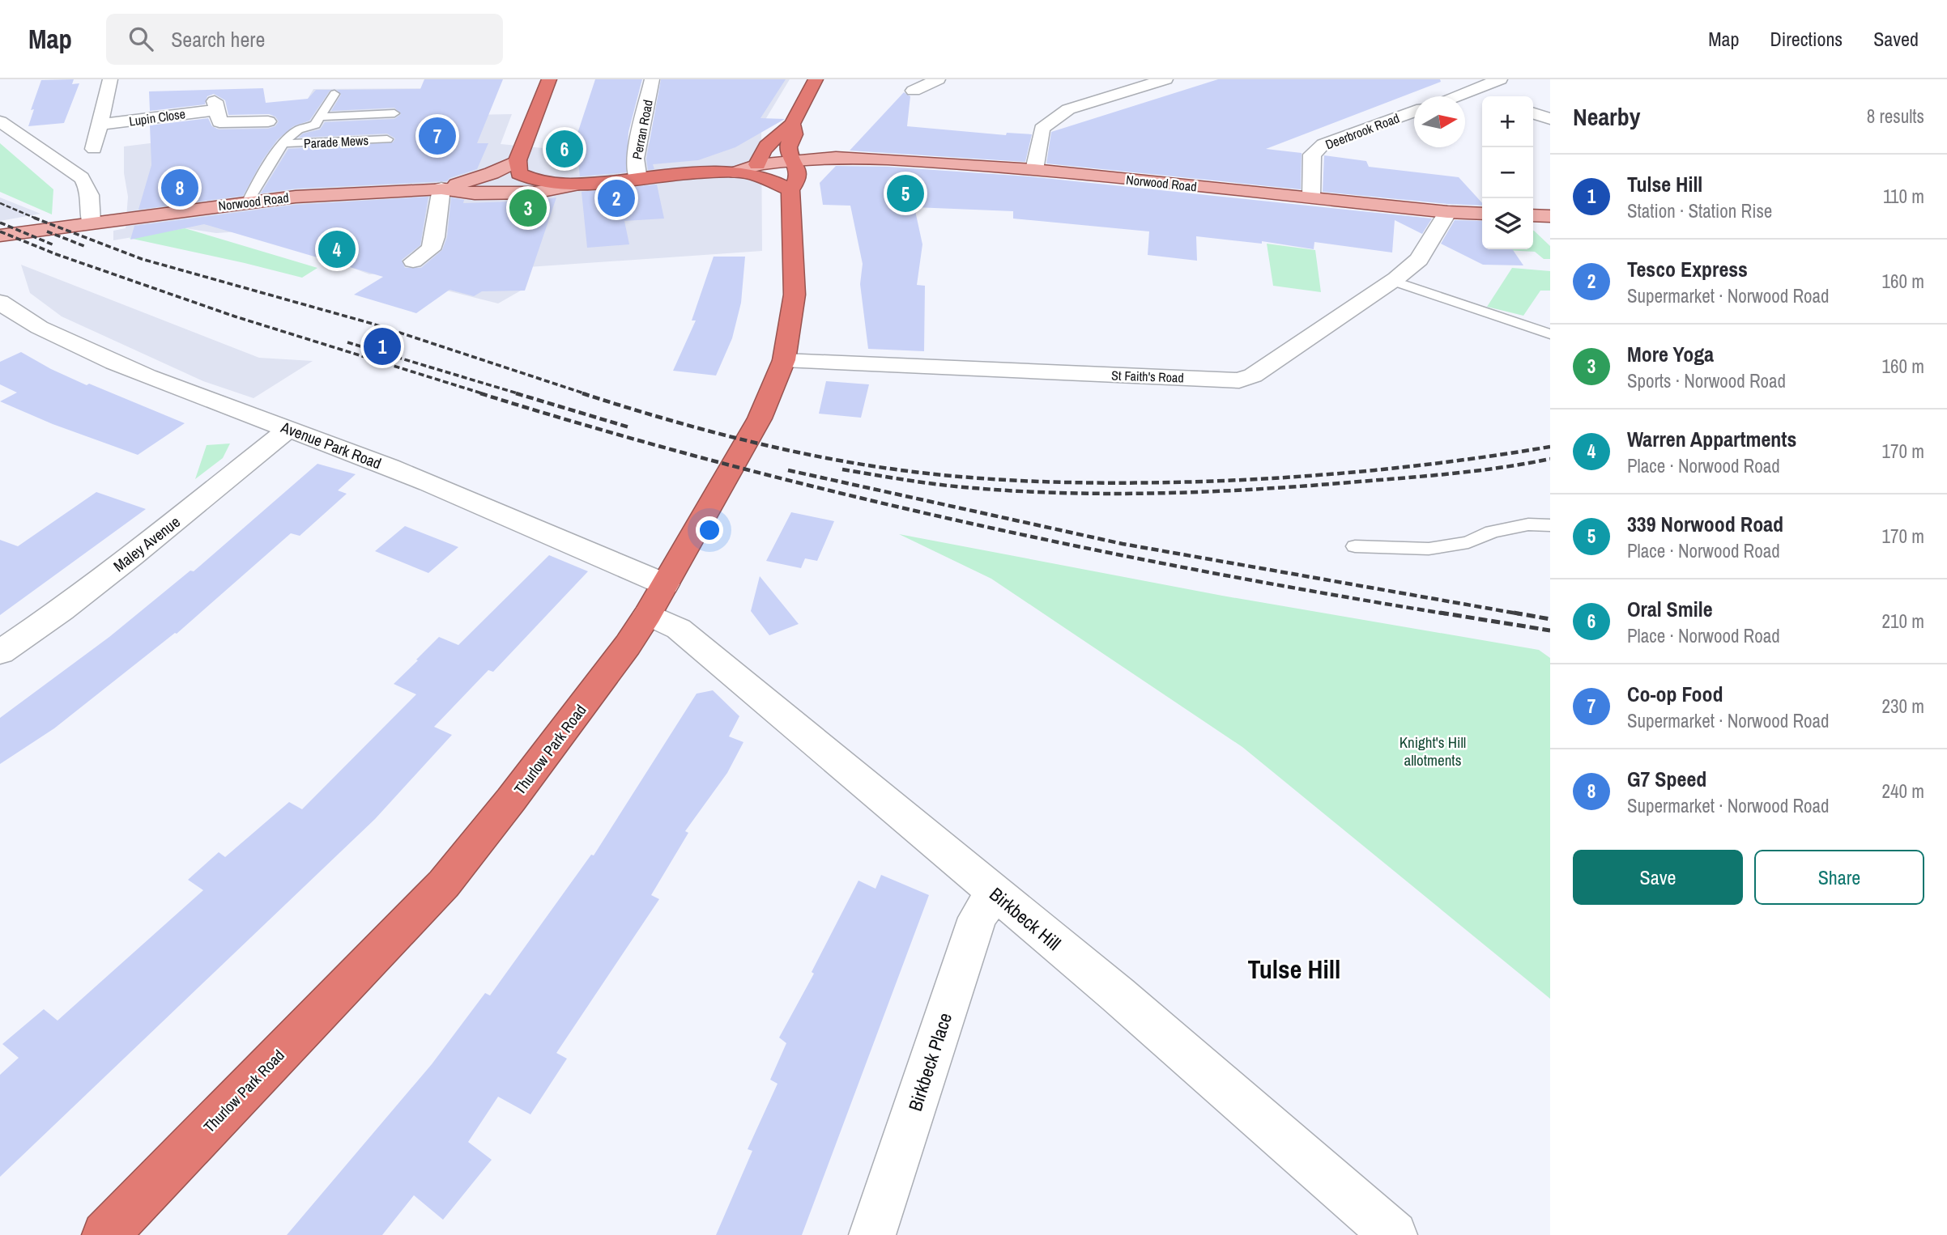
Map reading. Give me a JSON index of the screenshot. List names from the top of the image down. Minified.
{"streets":{"highway":["Norwood Road","Thurlow Park Road"],"street":["Lupin Close","Perran Road","Deerbrook Road","St Faith's Road","Avenue Park Road","Maley Avenue","Birkbeck Hill","Birkbeck Place"],"lane":["Parade Mews"]},"crossings":[["Perran Road","Norwood Road"],["Deerbrook Road","Norwood Road"],["Parade Mews","Norwood Road"],["Norwood Road","St Faith's Road"],["Norwood Road","Thurlow Park Road"],["St Faith's Road","Thurlow Park Road"],["Avenue Park Road","Maley Avenue"],["Avenue Park Road","Thurlow Park Road"],["Avenue Park Road","Birkbeck Hill"],["Thurlow Park Road","Birkbeck Hill"],["Birkbeck Hill","Birkbeck Place"]],"districts":["Tulse Hill"],"parks":["Knight's Hill allotments"],"north":"right","page":{"header":"Map","search":"Search here","nav":["Map","Directions","Saved"],"heading":["Nearby","8 results"],"map_buttons":["+","−"],"pins":["7","6","8","5","2","3","4","1"],"list":[{"mark":"1","name":"Tulse Hill","note":"Station · Station Rise","value":"110 m"},{"mark":"2","name":"Tesco Express","note":"Supermarket · Norwood Road","value":"160 m"},{"mark":"3","name":"More Yoga","note":"Sports · Norwood Road","value":"160 m"},{"mark":"4","name":"Warren Appartments","note":"Place · Norwood Road","value":"170 m"},{"mark":"5","name":"339 Norwood Road","note":"Place · Norwood Road","value":"170 m"},{"mark":"6","name":"Oral Smile","note":"Place · Norwood Road","value":"210 m"},{"mark":"7","name":"Co-op Food","note":"Supermarket · Norwood Road","value":"230 m"},{"mark":"8","name":"G7 Speed","note":"Supermarket · Norwood Road","value":"240 m"}],"buttons":["Save","Share"]}}
